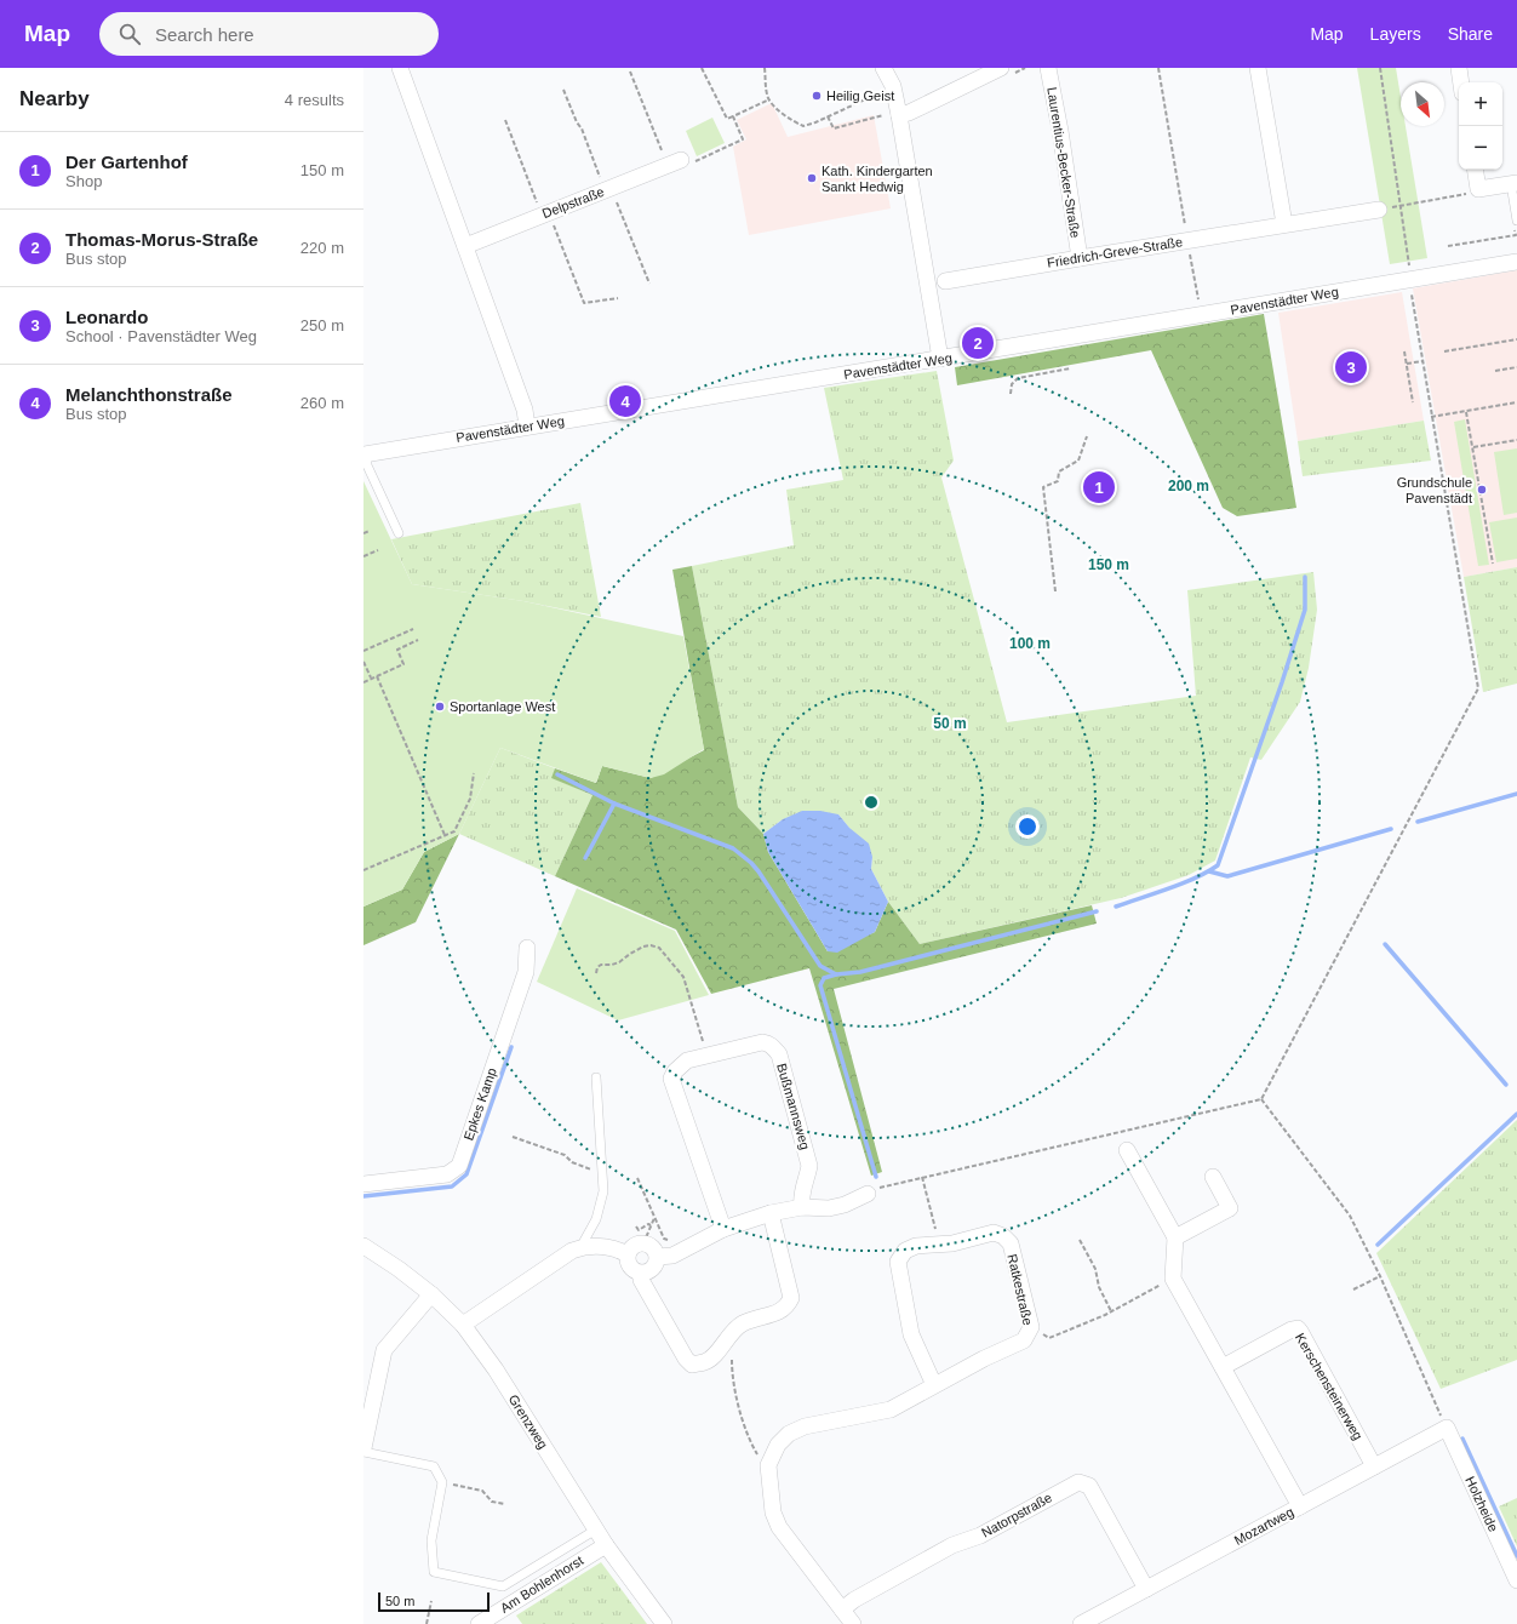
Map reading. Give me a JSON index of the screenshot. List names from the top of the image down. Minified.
{"streets":{"street":["Laurentius-Becker-Straße","Delpstraße","Friedrich-Greve-Straße","Pavenstädter Weg","Epkes Kamp","Bußmannsweg","Ratkestraße","Kerschensteinerweg","Grenzweg","Holzheide","Natorpstraße","Mozartweg","Am Bohlenhorst"]},"crossings":[["Laurentius-Becker-Straße","Friedrich-Greve-Straße"],["Kerschensteinerweg","Mozartweg"],["Grenzweg","Am Bohlenhorst"],["Holzheide","Mozartweg"],["Natorpstraße","Mozartweg"]],"places":["Heilig Geist","Kath. Kindergarten Sankt Hedwig","Grundschule Pavenstädt","Sportanlage West"],"scale_bar":"50 m","north":"bottom right","page":{"header":"Map","search":"Search here","nav":["Map","Layers","Share"],"heading":["Nearby","4 results"],"map_buttons":["+","−"],"list":[{"mark":"1","name":"Der Gartenhof","note":"Shop","value":"150 m"},{"mark":"2","name":"Thomas-Morus-Straße","note":"Bus stop","value":"220 m"},{"mark":"3","name":"Leonardo","note":"School · Pavenstädter Weg","value":"250 m"},{"mark":"4","name":"Melanchthonstraße","note":"Bus stop","value":"260 m"}],"pins":["2","3","4","1"],"scale":"50 m"},"rings":["200 m","150 m","100 m","50 m"]}
